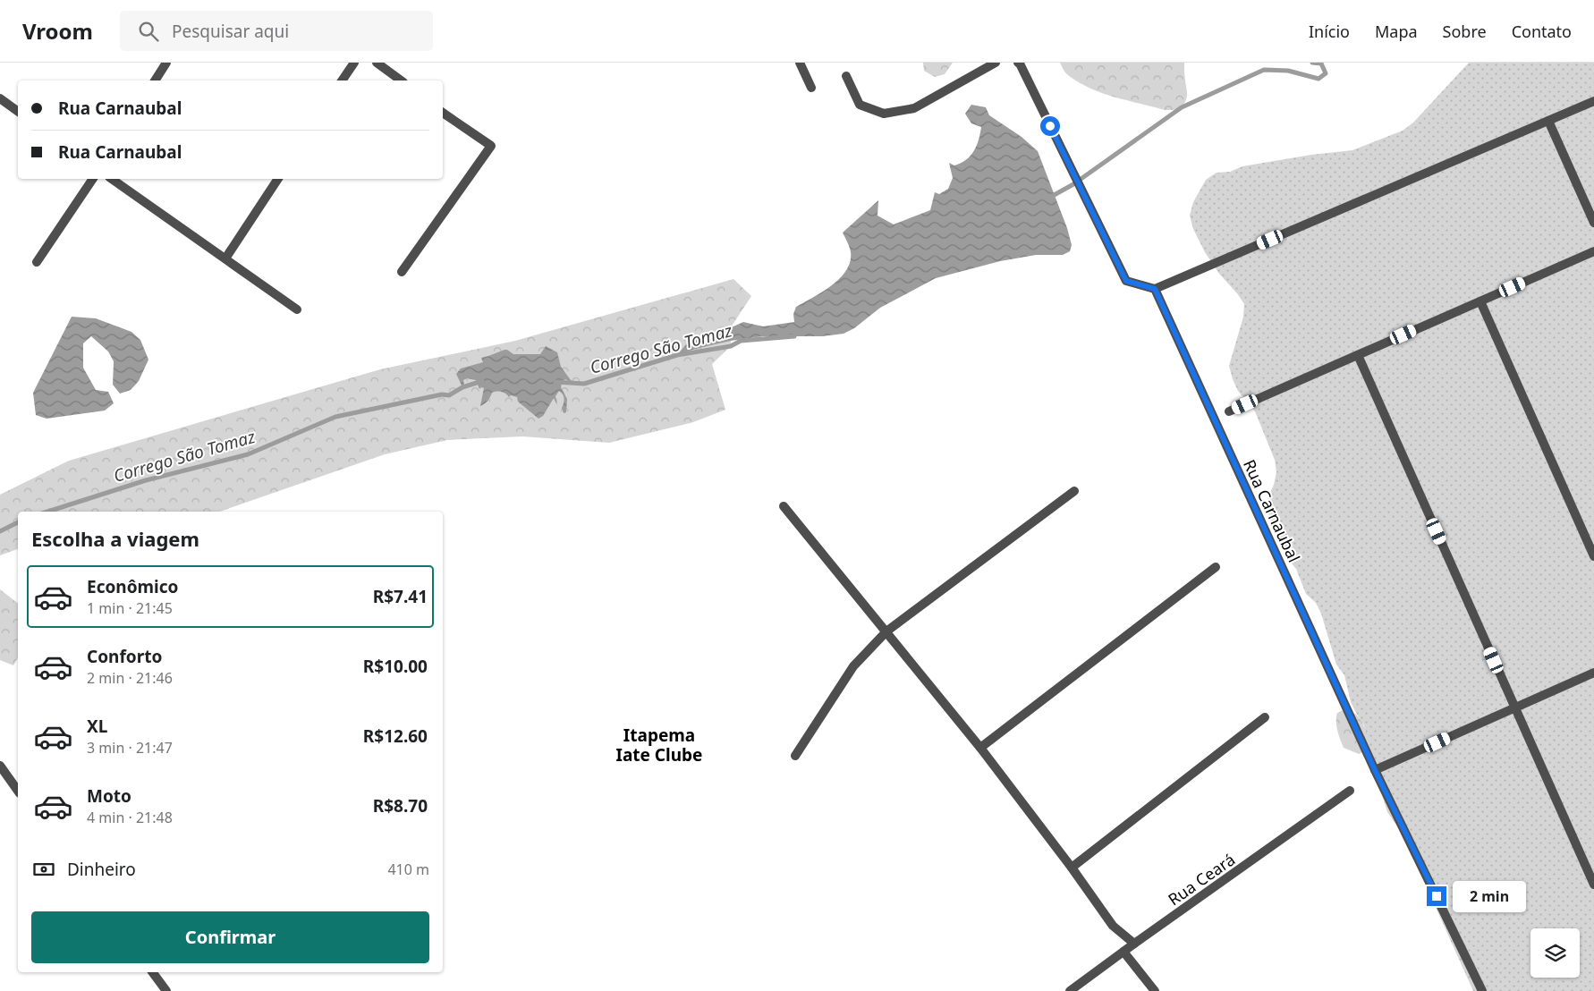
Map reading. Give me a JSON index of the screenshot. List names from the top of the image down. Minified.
{"streets":{"street":["Rua Carnaubal","Rua Ceará"]},"districts":["Itapema Iate Clube"],"water":["Corrego São Tomaz"],"page":{"header":"Vroom","search":"Pesquisar aqui","nav":["Início","Mapa","Sobre","Contato"],"banner":["Rua Carnaubal","Rua Carnaubal"],"heading":"Escolha a viagem","list":[{"name":"Econômico","note":"1 min · 21:45","value":"R$7.41"},{"name":"Conforto","note":"2 min · 21:46","value":"R$10.00"},{"name":"XL","note":"3 min · 21:47","value":"R$12.60"},{"name":"Moto","note":"4 min · 21:48","value":"R$8.70"}],"pay":["Dinheiro","410 m"],"bubble":"2 min","buttons":"Confirmar"}}
